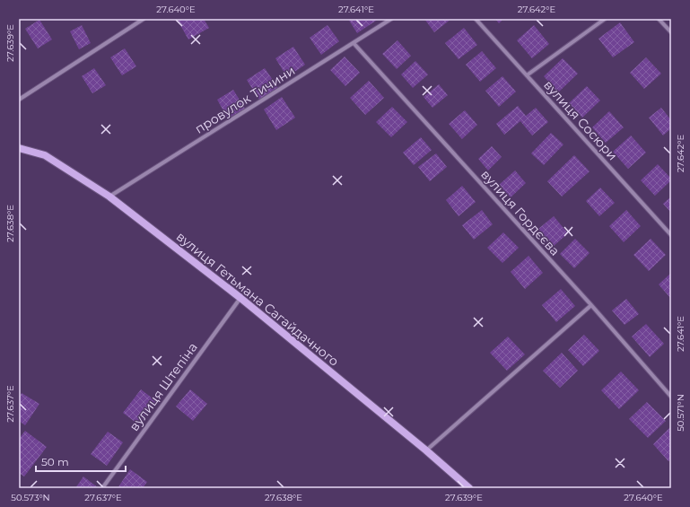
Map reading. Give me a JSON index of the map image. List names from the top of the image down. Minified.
{"streets":{"main road":["вулиця Гетьмана Сагайдачного"],"street":["провулок Тичини","вулиця Сосюри","вулиця Гордєєва","вулиця Штепіна"]},"crossings":[["провулок Тичини","вулиця Гордєєва"],["провулок Тичини","вулиця Гетьмана Сагайдачного"],["вулиця Гетьмана Сагайдачного","вулиця Штепіна"]],"scale_bar":"50 m","coordinates":["27.640°E","27.641°E","27.642°E","27.639°E","27.638°E","27.637°E","50.571°N","50.573°N"]}
